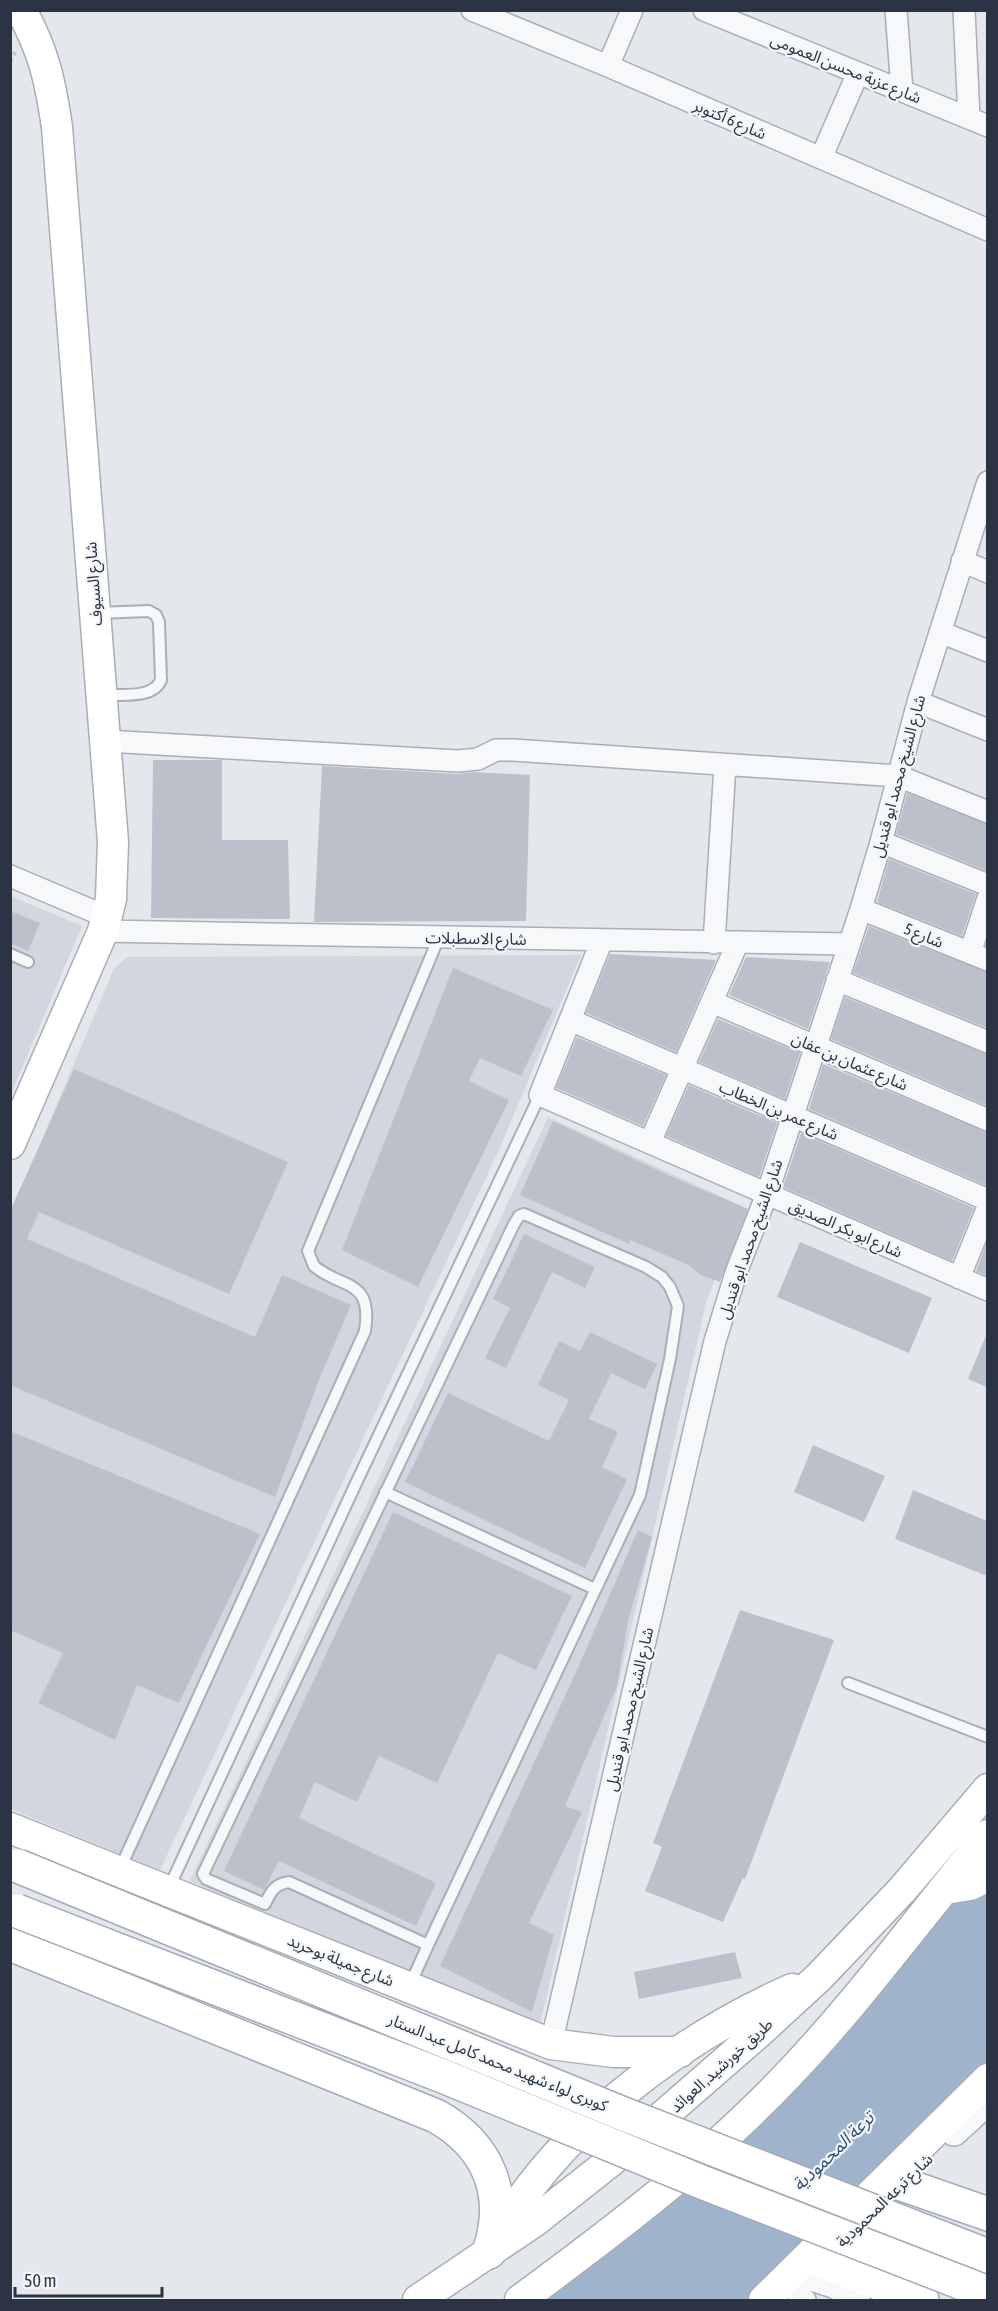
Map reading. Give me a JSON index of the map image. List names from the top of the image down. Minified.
{"streets":{"main road":["شارع السيوف","شارع جميلة بوحريد","كوبرى لواء شهيد محمد كامل عبد الستار","طريق خورشيد, العوائد"],"street":["شارع عزبة محسن العمومى","شارع 6 أكتوبر","شارع الشيخ محمد ابو قنديل","شارع 5","شارع الاسطبلات","شارع عثمان بن عفان","شارع عمر بن الخطاب","شارع ابو بكر الصديق","شارع ترعه المحمودية"]},"crossings":[["شارع السيوف","شارع الاسطبلات"],["شارع الشيخ محمد ابو قنديل","شارع 5"],["شارع الشيخ محمد ابو قنديل","شارع الاسطبلات"],["شارع الشيخ محمد ابو قنديل","شارع عثمان بن عفان"],["شارع الشيخ محمد ابو قنديل","شارع عمر بن الخطاب"],["شارع الشيخ محمد ابو قنديل","شارع ابو بكر الصديق"],["شارع الشيخ محمد ابو قنديل","شارع جميلة بوحريد"]],"water":["ترعة المحمودية"],"scale_bar":"50 m"}
